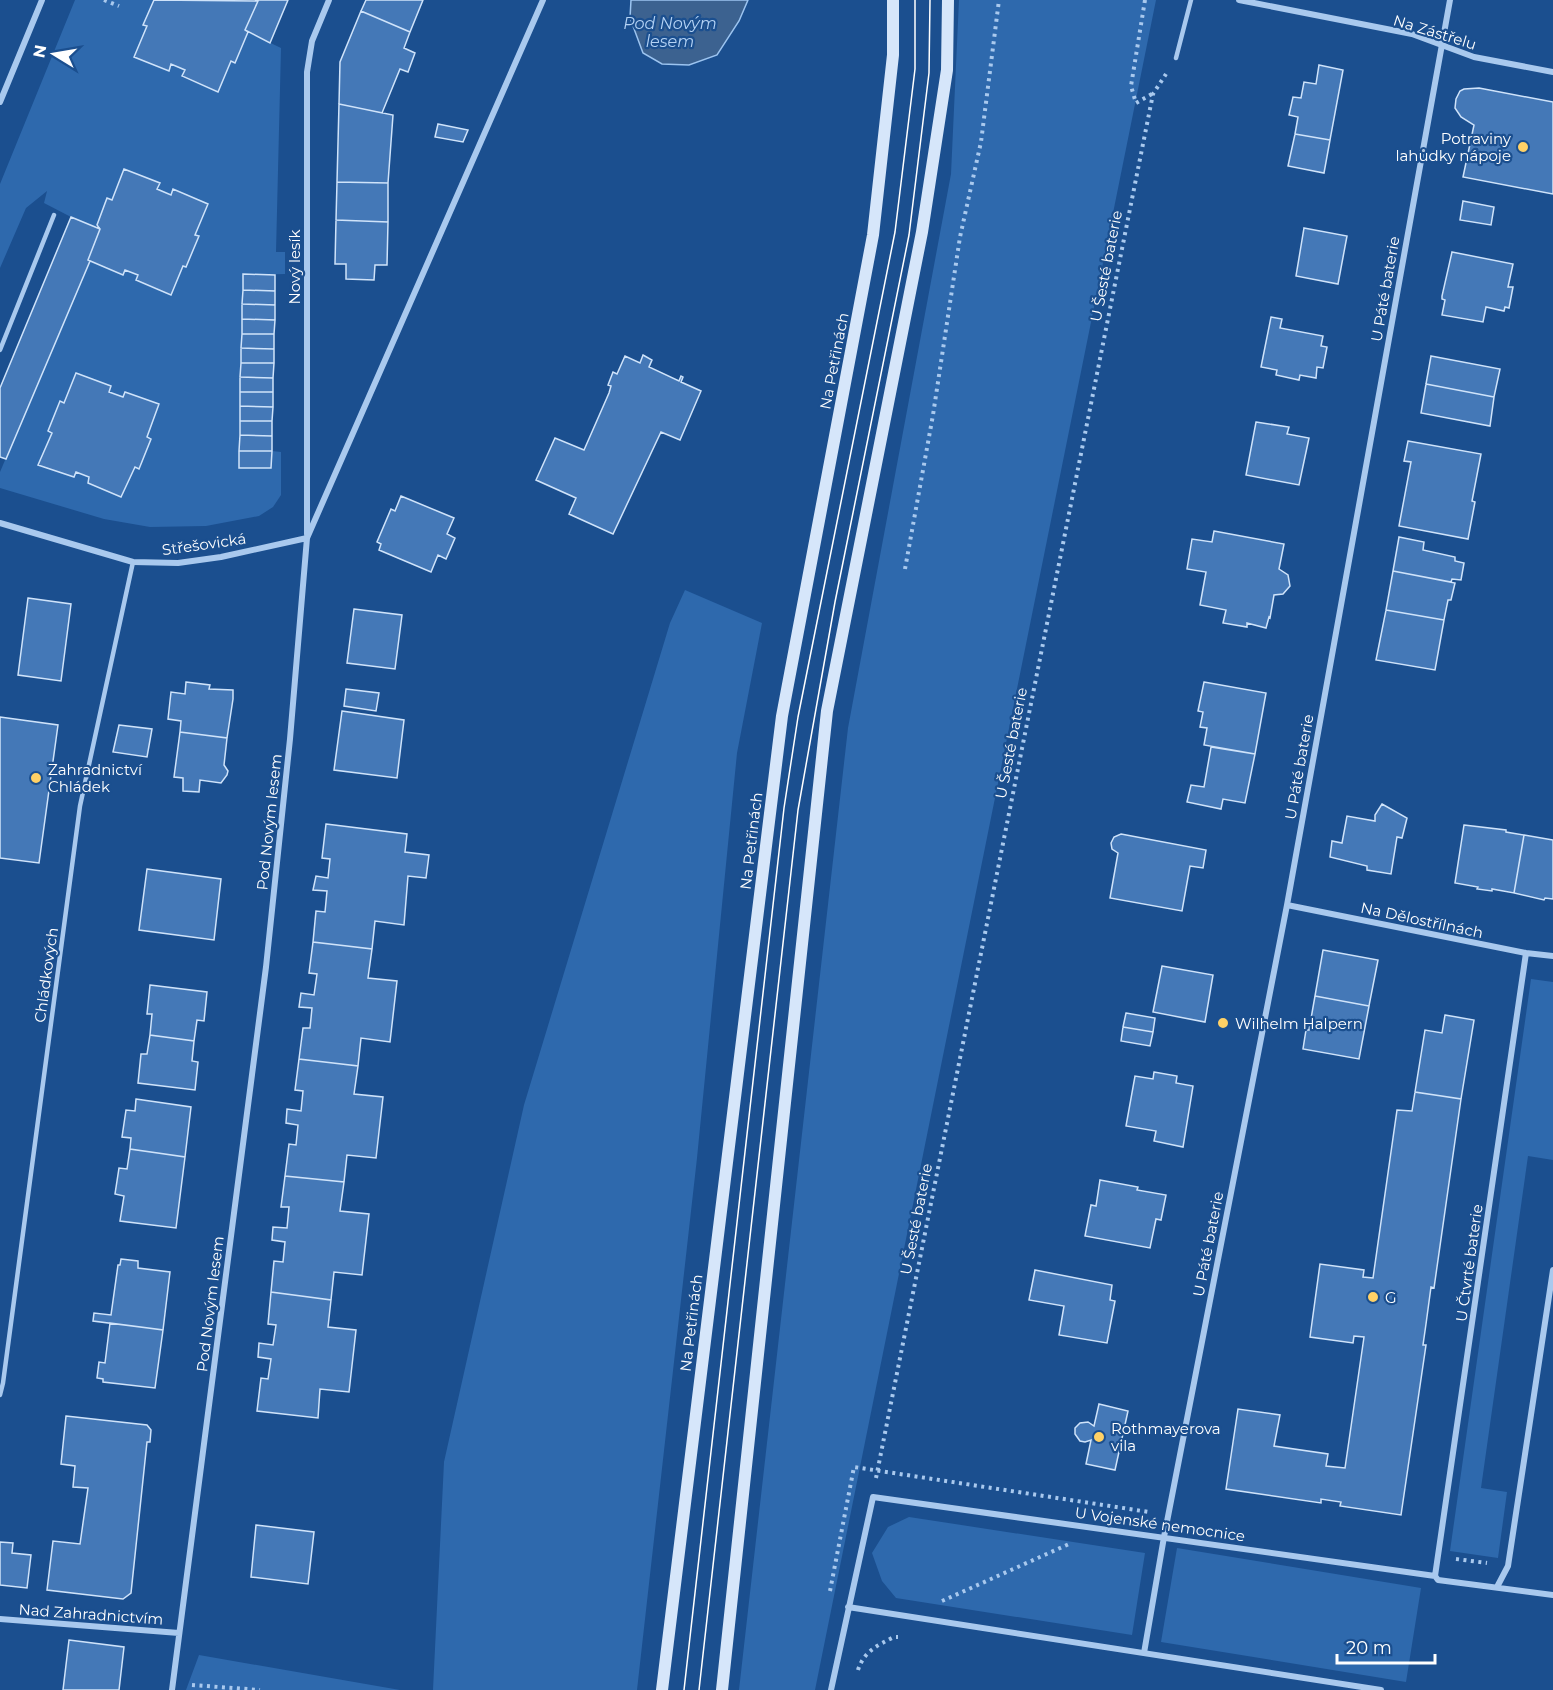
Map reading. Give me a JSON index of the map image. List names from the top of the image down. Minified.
{"streets":{"street":["Na Zástřelu","Nový lesík","U Páté baterie","Na Petřinách","Střešovická","Pod Novým lesem","Na Dělostřílnách","U Čtvrté baterie","U Vojenské nemocnice","Nad Zahradnictvím"],"lane":["Chládkových"],"path":["U Šesté baterie"]},"crossings":[["Na Zástřelu","U Páté baterie"],["U Šesté baterie","U Vojenské nemocnice"],["Nový lesík","Střešovická"],["Nový lesík","Pod Novým lesem"],["U Páté baterie","Na Dělostřílnách"],["U Páté baterie","U Vojenské nemocnice"],["Střešovická","Pod Novým lesem"],["Střešovická","Chládkových"],["Pod Novým lesem","Nad Zahradnictvím"],["Na Dělostřílnách","U Čtvrté baterie"],["U Čtvrté baterie","U Vojenské nemocnice"]],"water":["Pod Novým lesem"],"places":["Potraviny lahůdky nápoje","Zahradnictví Chládek","Wilhelm Halpern","G","Rothmayerova vila"],"scale_bar":"20 m","north":"left"}
